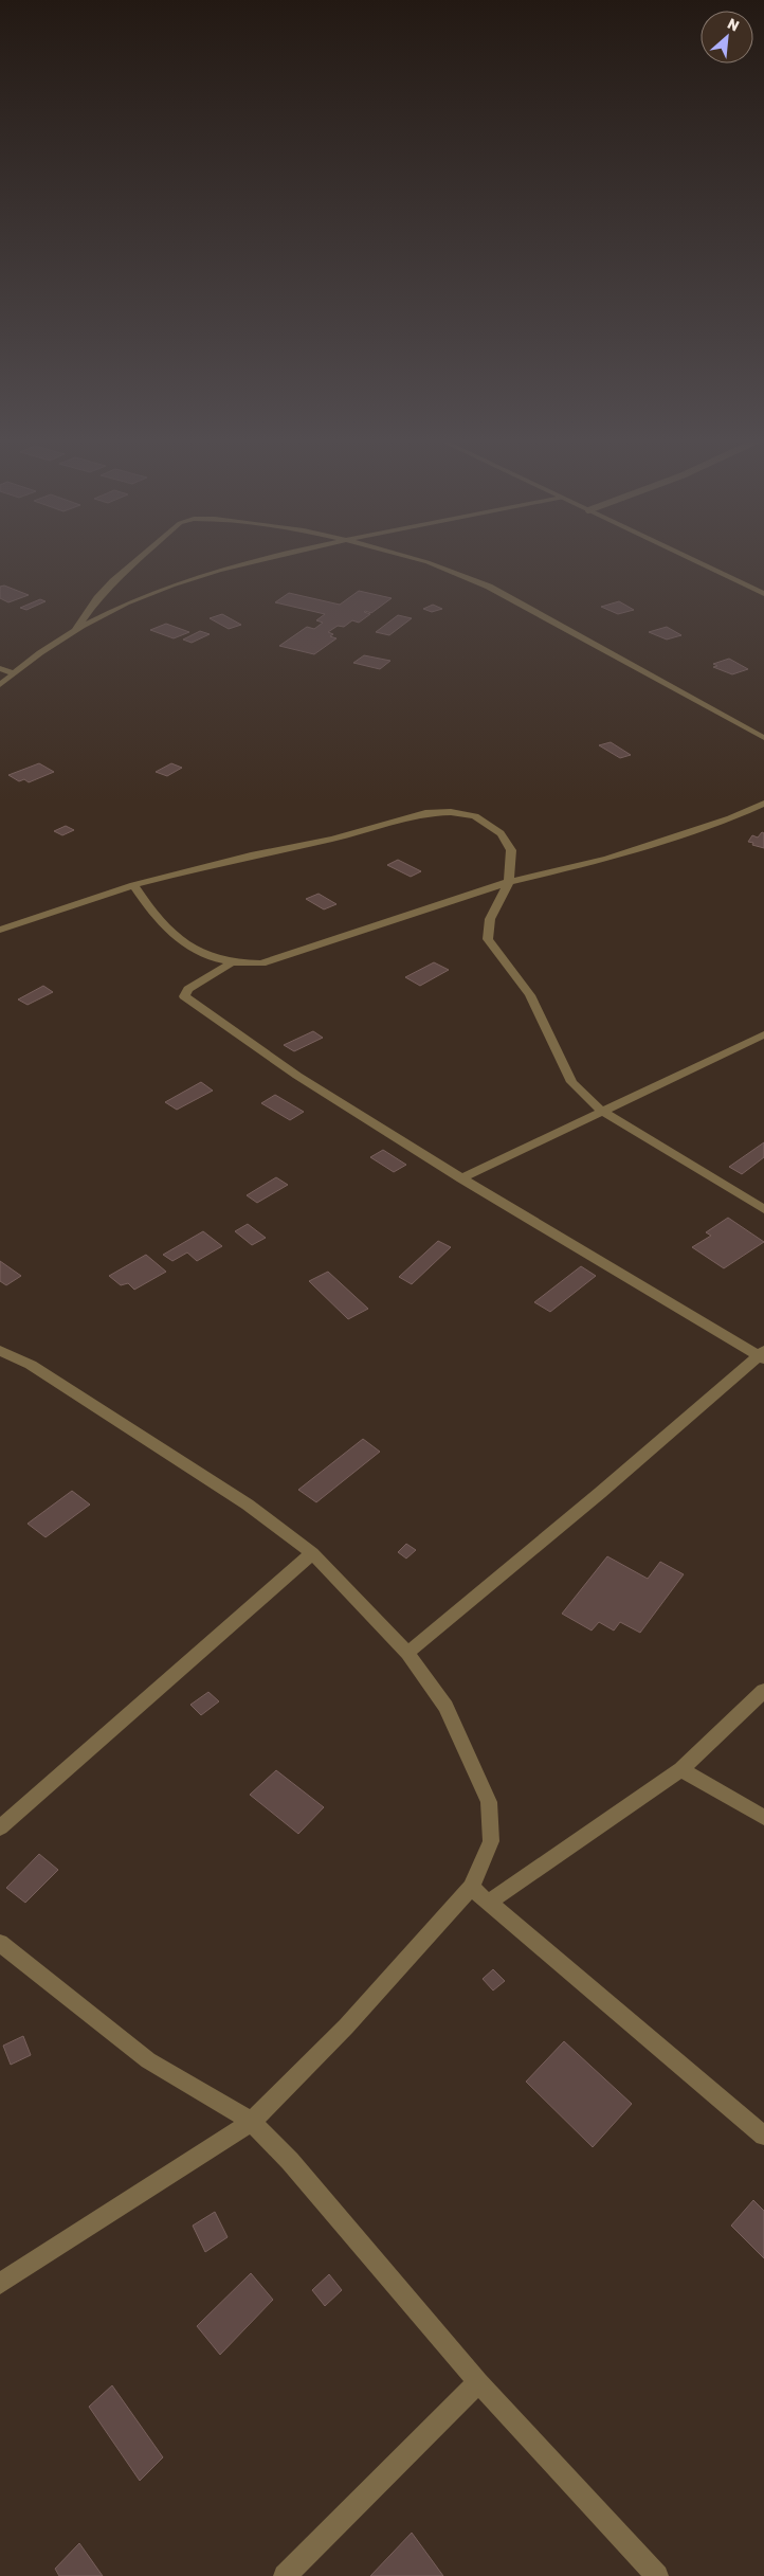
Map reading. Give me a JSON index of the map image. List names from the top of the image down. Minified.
{"north":"top right"}
